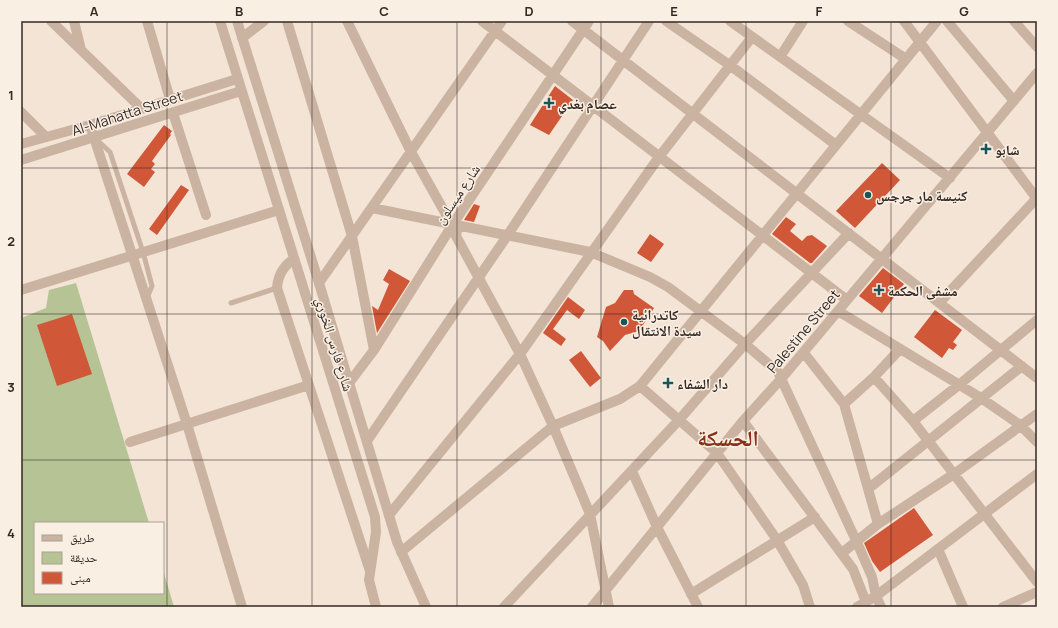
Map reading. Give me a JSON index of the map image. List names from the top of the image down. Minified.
{"streets":{"street":["Al-Mahatta Street","شارع ميسلون","Palestine Street","شارع فارس الخوري"]},"crossings":[["Al-Mahatta Street","شارع فارس الخوري"]],"districts":["الحسكة"],"places":{"health":["عصام بغدي","شابو","مشفى الحكمة","دار الشفاء"],"other":["كنيسة مار جرجس","كاتدرائية سيدة الانتقال"]},"legend":["طريق","حديقة","مبنى"],"grid":{"columns":["A","B","C","D","E","F","G"],"rows":["1","2","3","4"]}}
